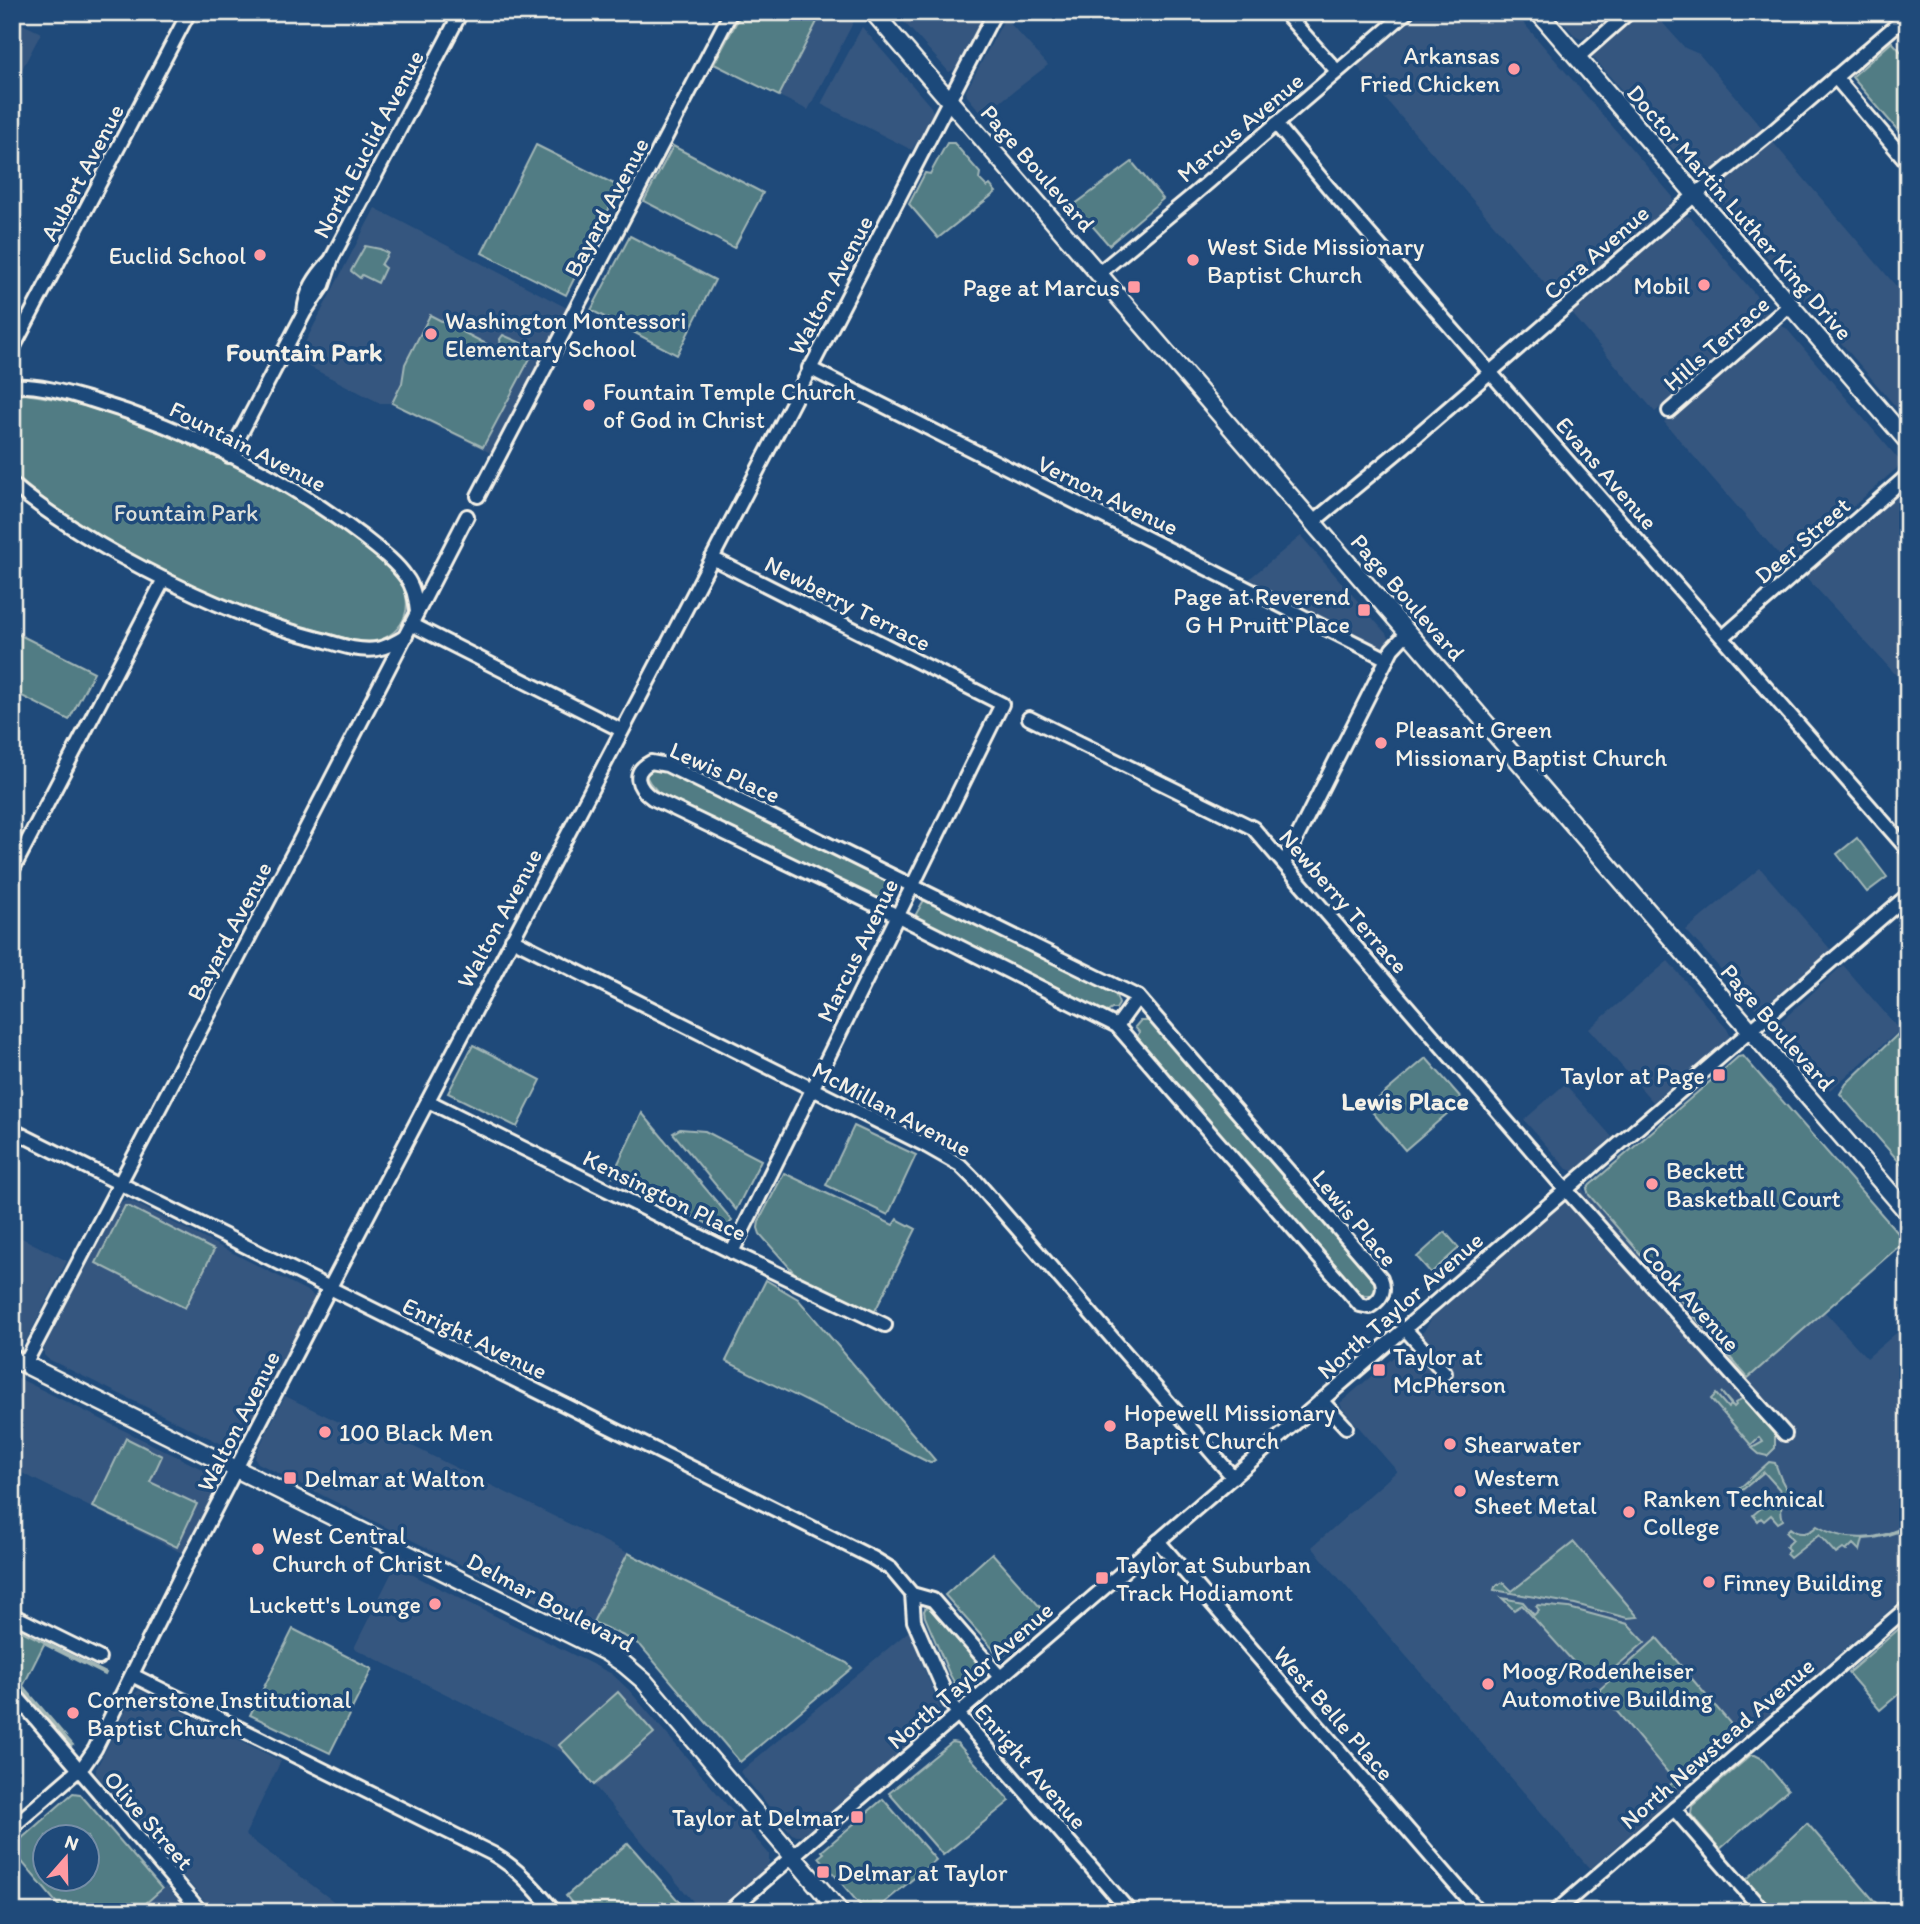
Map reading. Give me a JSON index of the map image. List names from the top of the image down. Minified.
{"streets":{"main road":["Page Boulevard","Doctor Martin Luther King Drive","Delmar Boulevard"],"street":["Marcus Avenue","North Euclid Avenue","Aubert Avenue","Bayard Avenue","Cora Avenue","Walton Avenue","Hills Terrace","Fountain Avenue","Evans Avenue","Vernon Avenue","Deer Street","Newberry Terrace","Lewis Place","McMillan Avenue","Kensington Place","Cook Avenue","North Taylor Avenue","Enright Avenue","West Belle Place","North Newstead Avenue","Olive Street"]},"crossings":[["Marcus Avenue","Page Boulevard"],["Marcus Avenue","Evans Avenue"],["Marcus Avenue","Newberry Terrace"],["Marcus Avenue","Lewis Place"],["Marcus Avenue","McMillan Avenue"],["Marcus Avenue","Kensington Place"],["North Euclid Avenue","Fountain Avenue"],["Page Boulevard","Cora Avenue"],["Page Boulevard","Walton Avenue"],["Page Boulevard","North Taylor Avenue"],["Bayard Avenue","Fountain Avenue"],["Bayard Avenue","Enright Avenue"],["Bayard Avenue","Delmar Boulevard"],["Doctor Martin Luther King Drive","Cora Avenue"],["Doctor Martin Luther King Drive","Hills Terrace"],["Cora Avenue","Evans Avenue"],["Walton Avenue","Vernon Avenue"],["Walton Avenue","Newberry Terrace"],["Walton Avenue","McMillan Avenue"],["Walton Avenue","Kensington Place"],["Walton Avenue","Enright Avenue"],["Walton Avenue","Delmar Boulevard"],["Walton Avenue","Olive Street"],["Evans Avenue","Deer Street"],["Newberry Terrace","Cook Avenue"],["Newberry Terrace","North Taylor Avenue"],["McMillan Avenue","North Taylor Avenue"],["Cook Avenue","North Taylor Avenue"],["North Taylor Avenue","Enright Avenue"],["North Taylor Avenue","Delmar Boulevard"],["North Taylor Avenue","West Belle Place"]],"districts":["Fountain Park","Lewis Place"],"parks":["Fountain Park"],"places":{"other":["Arkansas Fried Chicken","Euclid School","West Side Missionary Baptist Church","Mobil","Washington Montessori Elementary School","Fountain Temple Church of God in Christ","Pleasant Green Missionary Baptist Church","Beckett Basketball Court","Hopewell Missionary Baptist Church","100 Black Men","Shearwater","Western Sheet Metal","Ranken Technical College","West Central Church of Christ","Finney Building","Luckett's Lounge","Moog/Rodenheiser Automotive Building","Cornerstone Institutional Baptist Church"],"transit":["Page at Marcus","Page at Reverend G H Pruitt Place","Taylor at Page","Taylor at McPherson","Delmar at Walton","Taylor at Suburban Track Hodiamont","Taylor at Delmar","Delmar at Taylor"]},"north":"top"}
